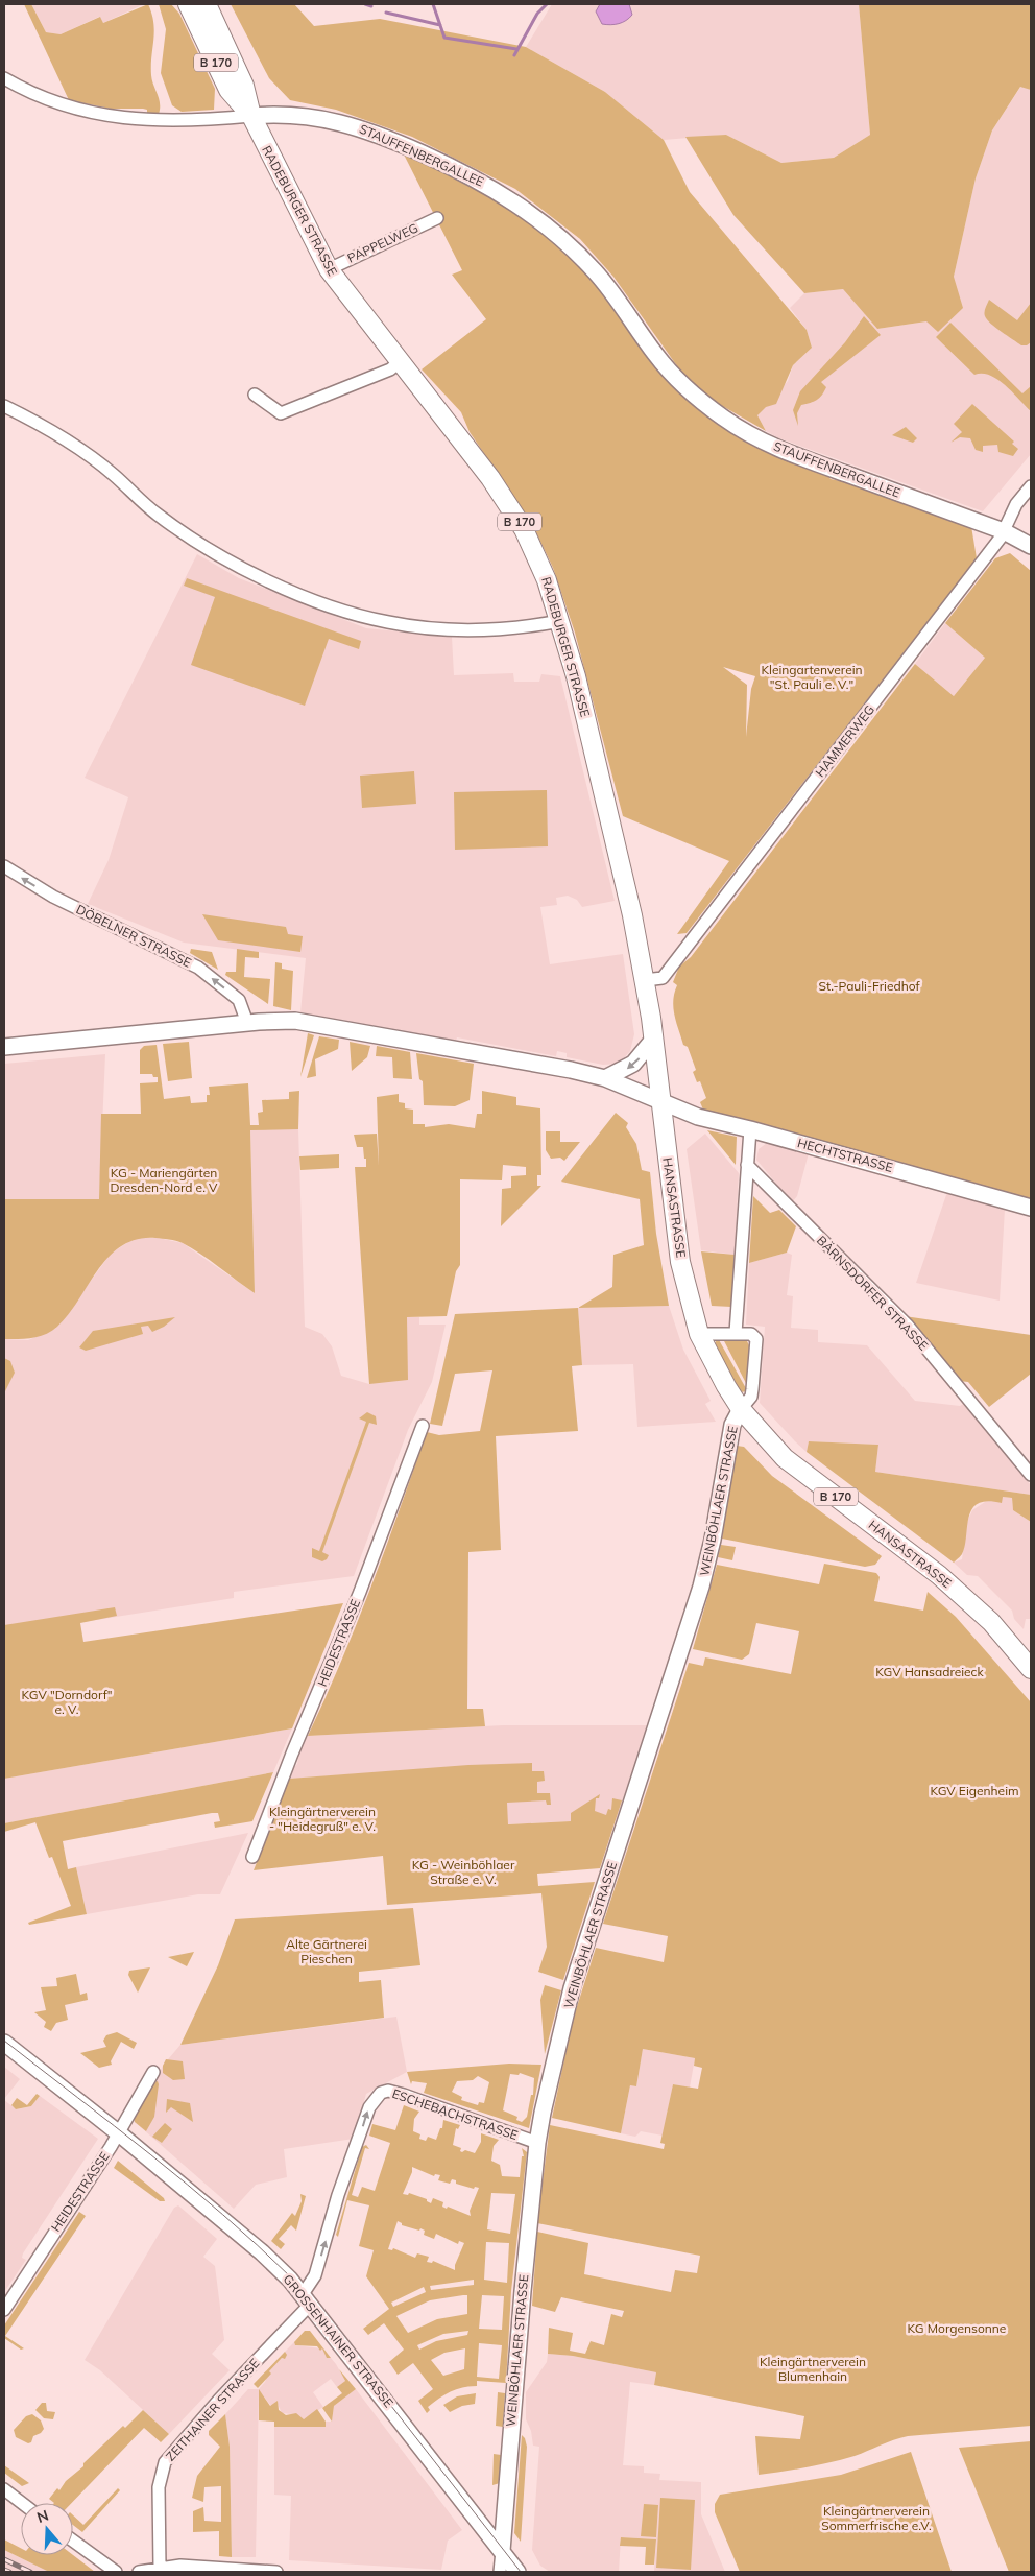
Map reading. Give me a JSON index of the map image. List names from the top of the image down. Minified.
{"streets":{"main road":["B 170","RADEBURGER STRASSE","HANSASTRASSE"],"street":["STAUFFENBERGALLEE","PAPPELWEG","HAMMERWEG","DÖBELNER STRASSE","HECHTSTRASSE","BÄRNSDORFER STRASSE","WEINBÖHLAER STRASSE","HEIDESTRASSE","ESCHEBACHSTRASSE","GROSSENHAINER STRASSE","ZEITHAINER STRASSE"]},"crossings":[["STAUFFENBERGALLEE","RADEBURGER STRASSE"],["STAUFFENBERGALLEE","HAMMERWEG"],["RADEBURGER STRASSE","PAPPELWEG"],["RADEBURGER STRASSE","HAMMERWEG"],["RADEBURGER STRASSE","HECHTSTRASSE"],["RADEBURGER STRASSE","HANSASTRASSE"],["DÖBELNER STRASSE","HECHTSTRASSE"],["HECHTSTRASSE","HANSASTRASSE"],["HANSASTRASSE","WEINBÖHLAER STRASSE"],["WEINBÖHLAER STRASSE","ESCHEBACHSTRASSE"],["WEINBÖHLAER STRASSE","GROSSENHAINER STRASSE"],["HEIDESTRASSE","GROSSENHAINER STRASSE"],["ESCHEBACHSTRASSE","ZEITHAINER STRASSE"],["GROSSENHAINER STRASSE","ZEITHAINER STRASSE"]],"one_way":["DÖBELNER STRASSE","ZEITHAINER STRASSE"],"parks":["Kleingartenverein \"St. Pauli e. V.\"","St.-Pauli-Friedhof","KG - Mariengärten Dresden-Nord e. V","KGV Hansadreieck","KGV \"Dorndorf\" e. V.","KGV Eigenheim","Kleingärtnerverein - \"Heidegruß\" e. V.","KG - Weinböhlaer Straße e. V.","Alte Gärtnerei Pieschen","KG Morgensonne","Kleingärtnerverein Blumenhain","Kleingärtnerverein Sommerfrische e.V."],"north":"top"}
